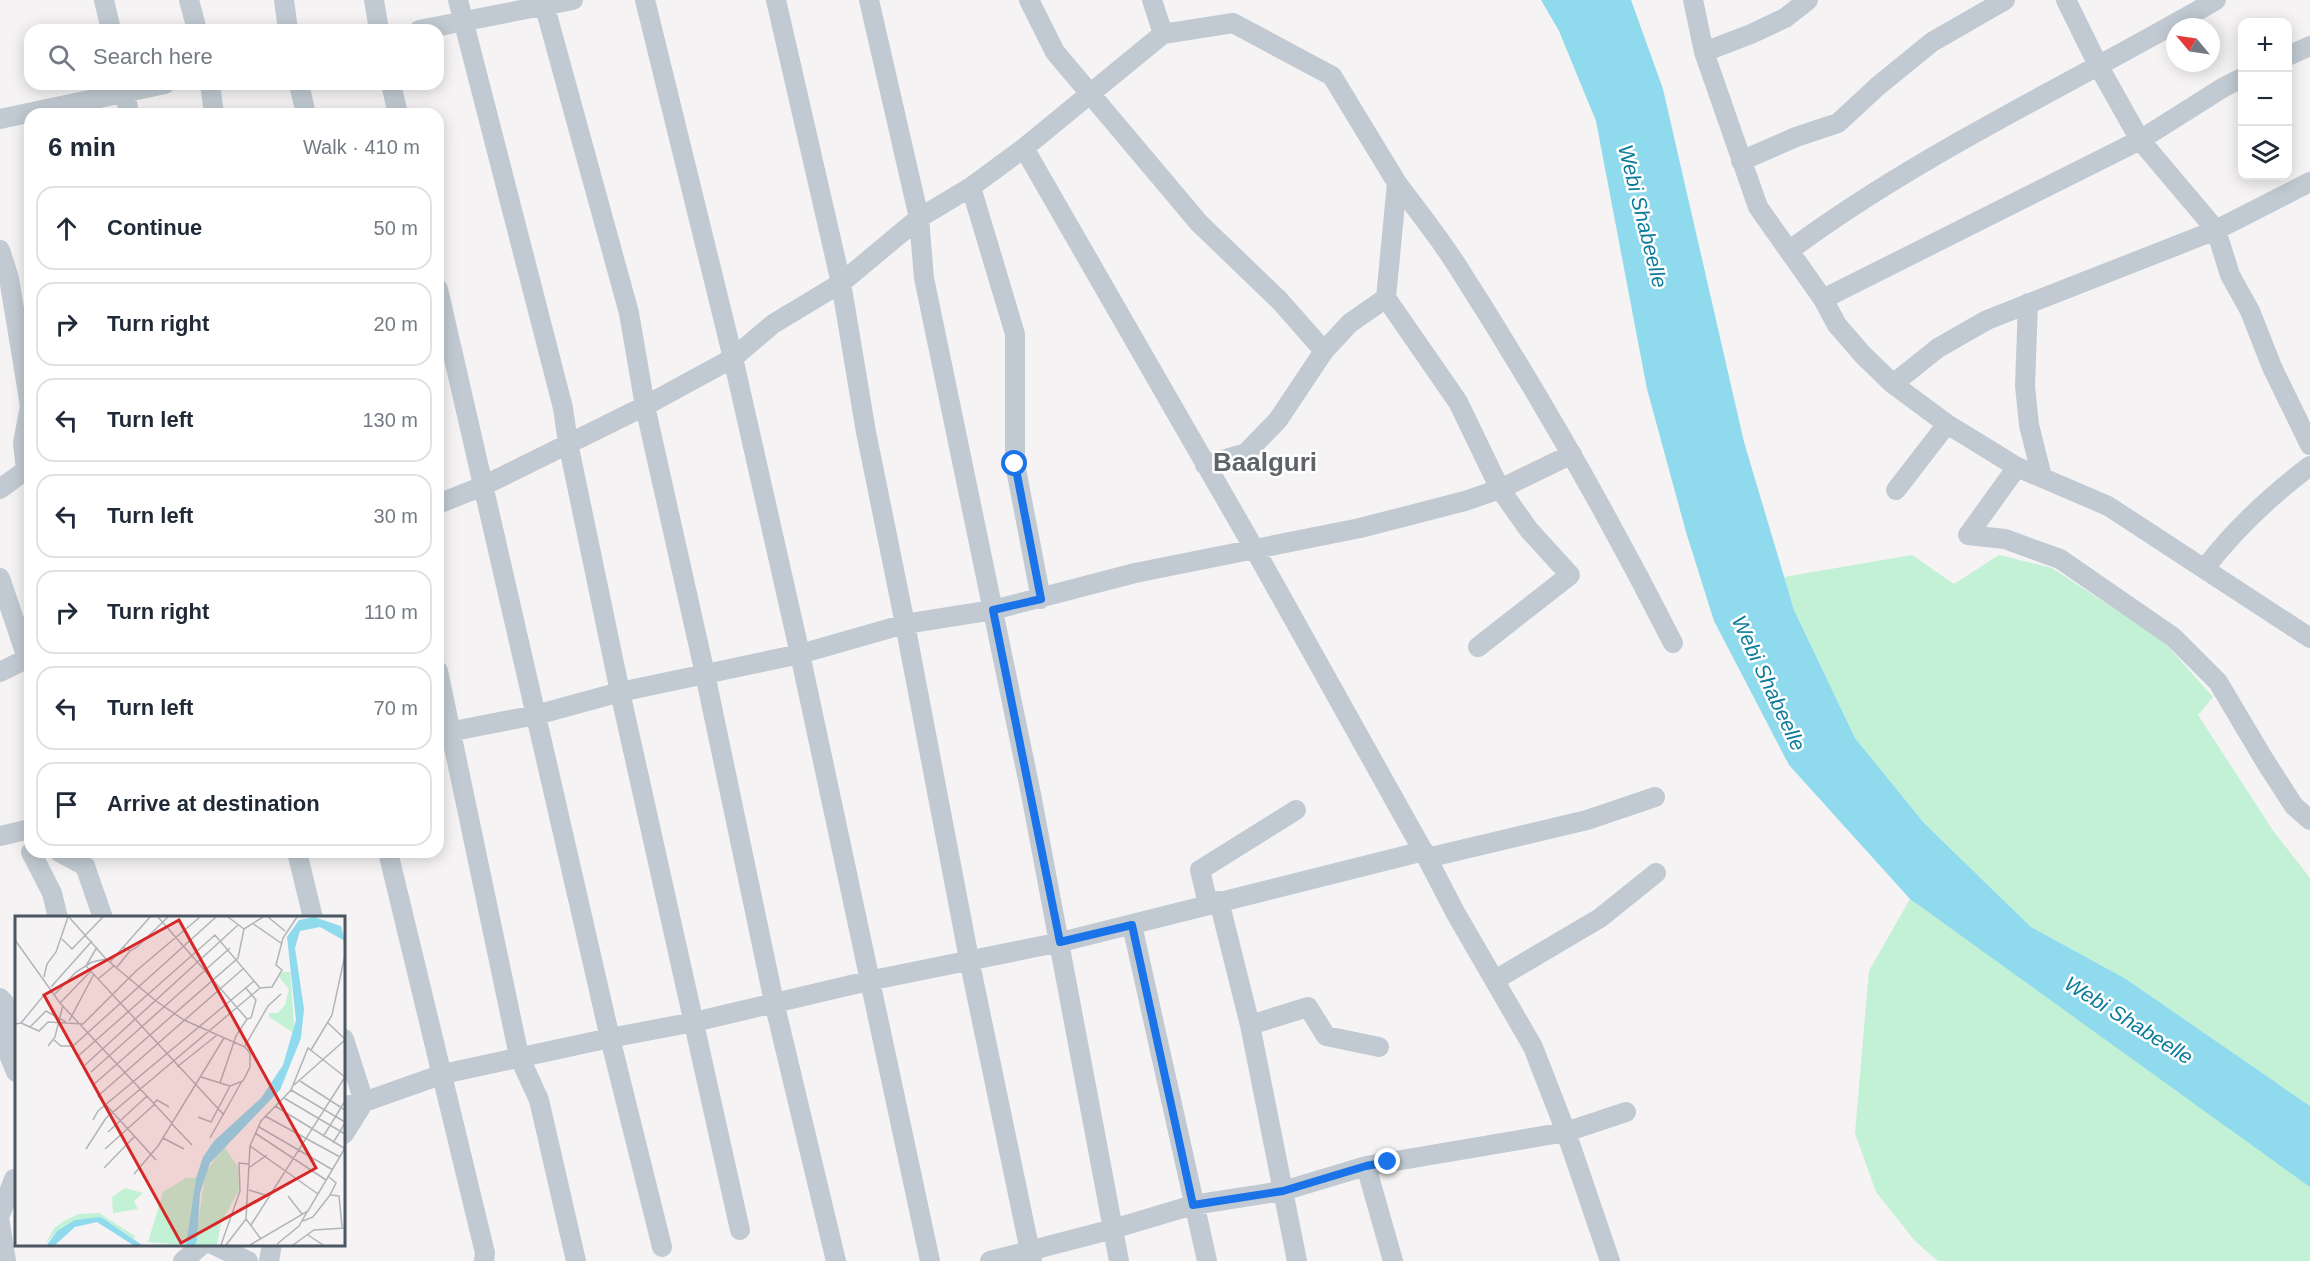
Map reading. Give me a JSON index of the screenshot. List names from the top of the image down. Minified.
{"districts":["Baalguri"],"water":["Webi Shabeelle"],"north":"top left","page":{"map_buttons":["+","−"],"search":"Search here","heading":["6 min","Walk · 410 m"],"list":[["Continue","50 m"],["Turn right","20 m"],["Turn left","130 m"],["Turn left","30 m"],["Turn right","110 m"],["Turn left","70 m"],"Arrive at destination"]}}
